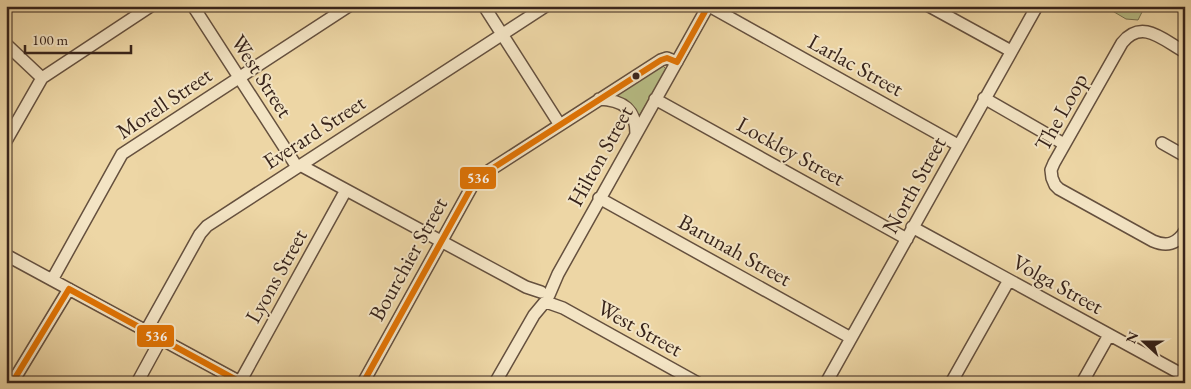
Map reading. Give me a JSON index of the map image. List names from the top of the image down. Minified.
{"streets":{"street":["Larlac Street","West Street","Morell Street","The Loop","Everard Street","Lockley Street","Hilton Street","North Street","Barunah Street","Bourchier Street","Lyons Street","Volga Street"]},"crossings":[["Larlac Street","Hilton Street"],["Larlac Street","North Street"],["West Street","Morell Street"],["West Street","Everard Street"],["West Street","Hilton Street"],["West Street","Bourchier Street"],["West Street","Lyons Street"],["Lockley Street","Hilton Street"],["Lockley Street","North Street"],["Hilton Street","Barunah Street"],["Hilton Street","Bourchier Street"],["North Street","Barunah Street"],["North Street","Volga Street"]],"lines":["transit line 536"],"scale_bar":"100 m","north":"left"}
